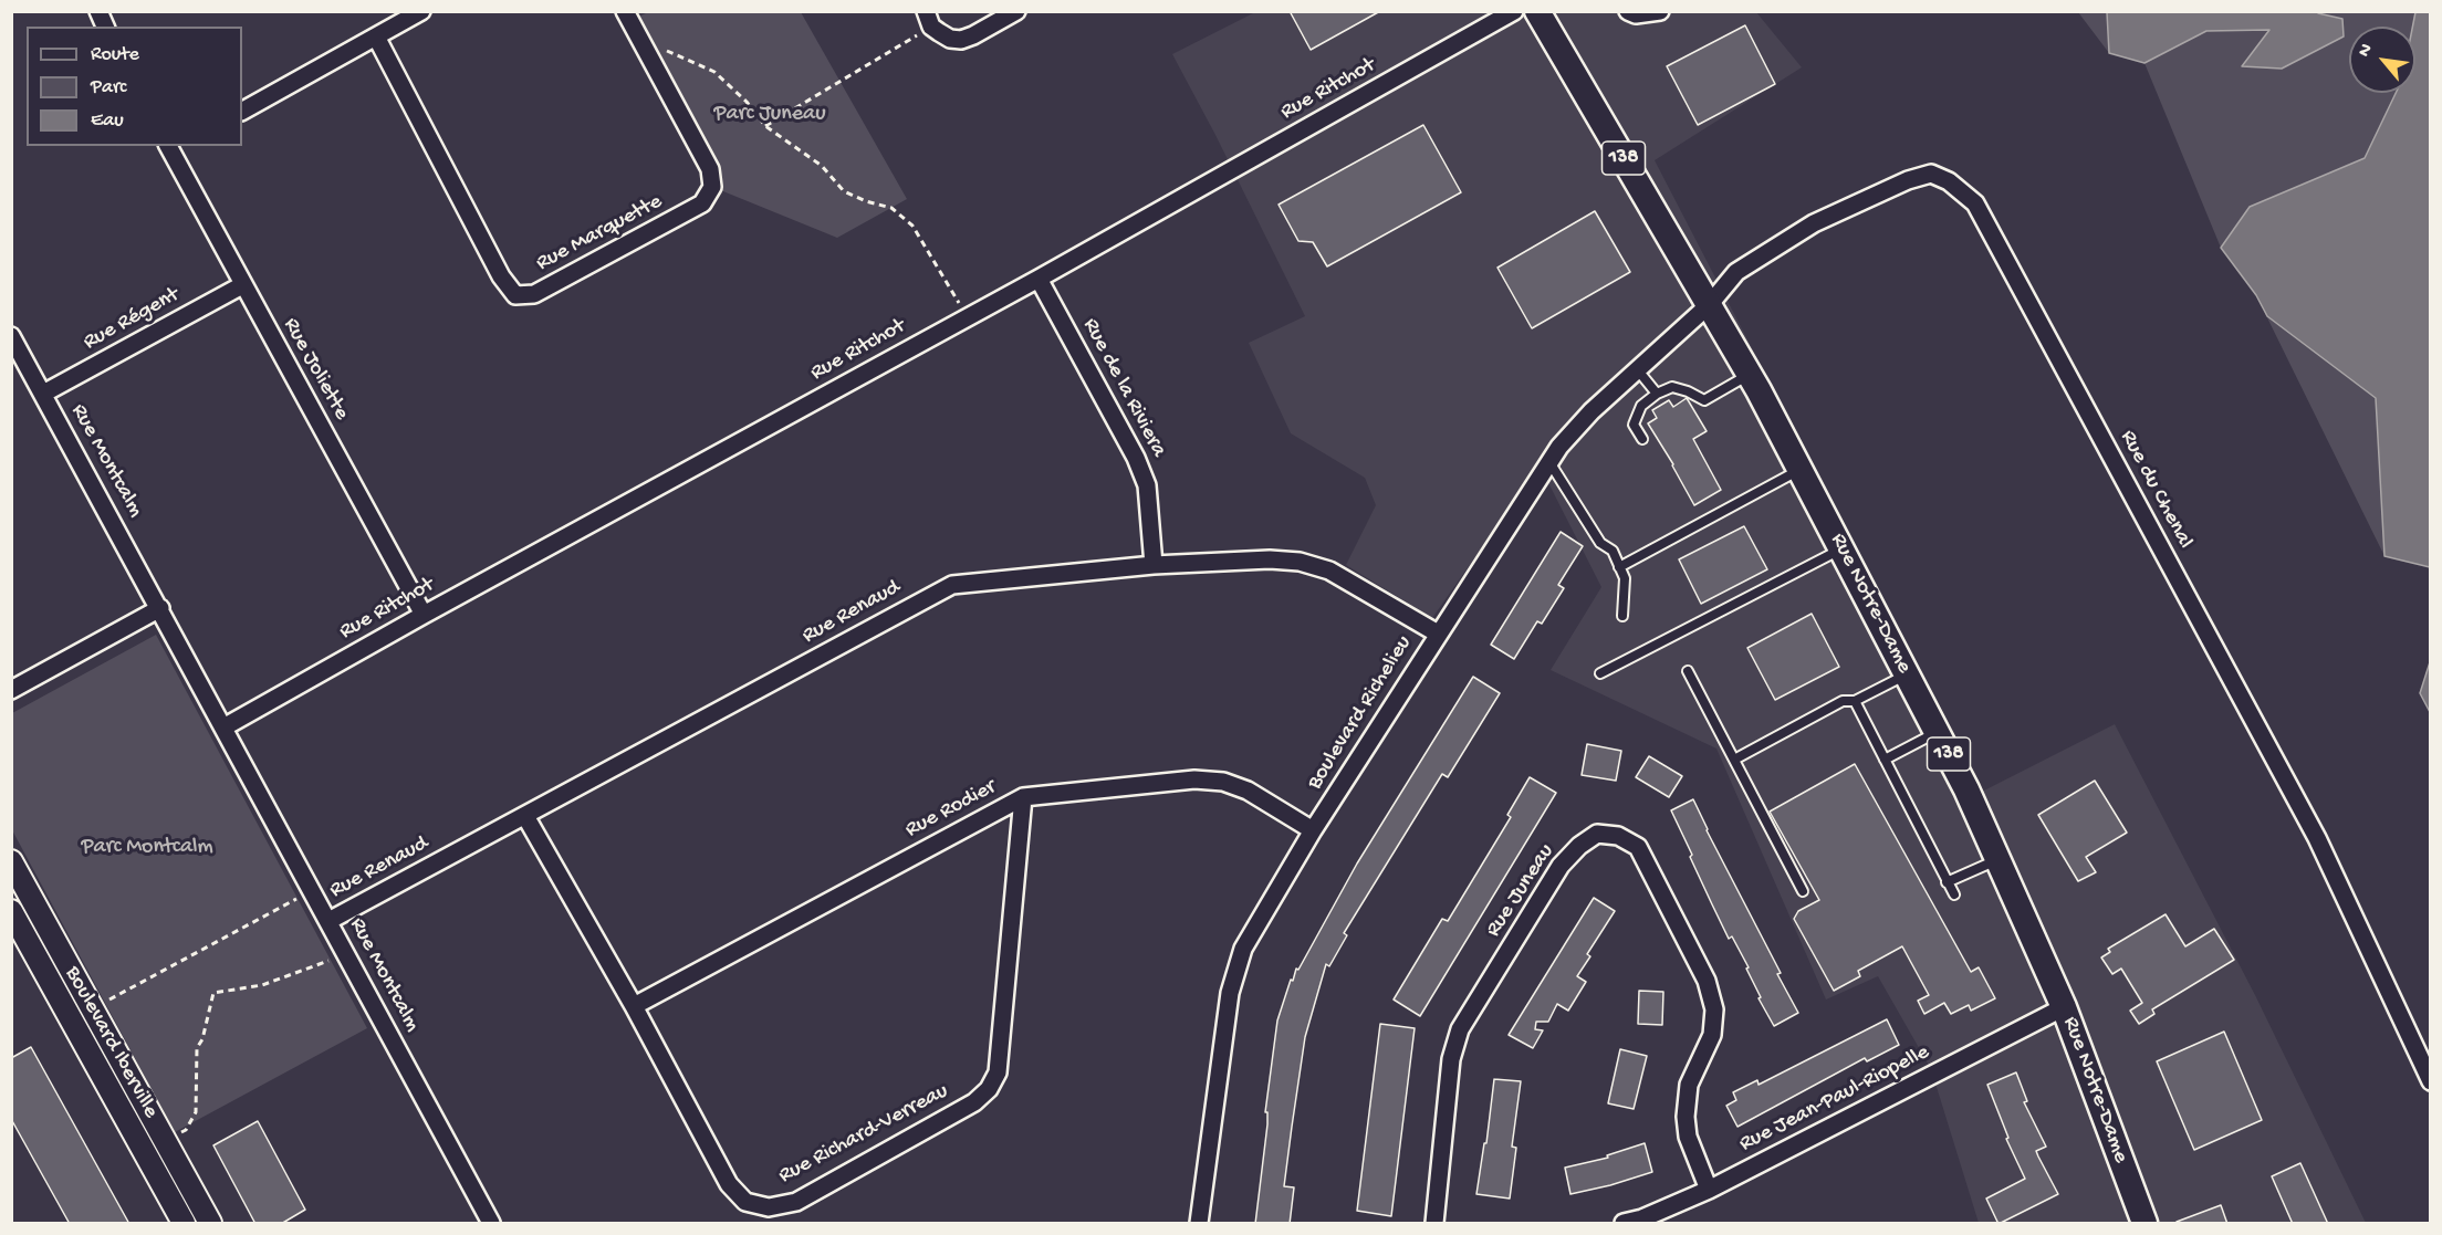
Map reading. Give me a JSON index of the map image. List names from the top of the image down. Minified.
{"streets":{"main road":["138","Rue Notre-Dame"],"street":["Rue Ritchot","Rue Marquette","Rue Régent","Rue Joliette","Rue de la Riviera","Rue Montcalm","Rue du Chenal","Rue Renaud","Boulevard Richelieu","Rue Rodier","Rue Juneau","Boulevard Iberville","Rue Jean-Paul-Riopelle","Rue Richard-Verreau"]},"crossings":[["Rue Ritchot","Rue Joliette"],["Rue Ritchot","Rue de la Riviera"],["Rue Ritchot","Rue Montcalm"],["Rue Régent","Rue Joliette"],["Rue Régent","Rue Montcalm"],["Rue de la Riviera","Rue Renaud"],["Rue Montcalm","Rue Renaud"],["Rue du Chenal","Rue Notre-Dame"],["Rue du Chenal","Boulevard Richelieu"],["Rue Notre-Dame","Boulevard Richelieu"],["Rue Notre-Dame","Rue Jean-Paul-Riopelle"],["Rue Renaud","Boulevard Richelieu"],["Rue Renaud","Rue Richard-Verreau"],["Boulevard Richelieu","Rue Rodier"],["Rue Rodier","Rue Richard-Verreau"],["Rue Juneau","Rue Jean-Paul-Riopelle"]],"parks":["Parc Juneau","Parc Montcalm"],"legend":["Route","Parc","Eau"],"north":"top left"}
